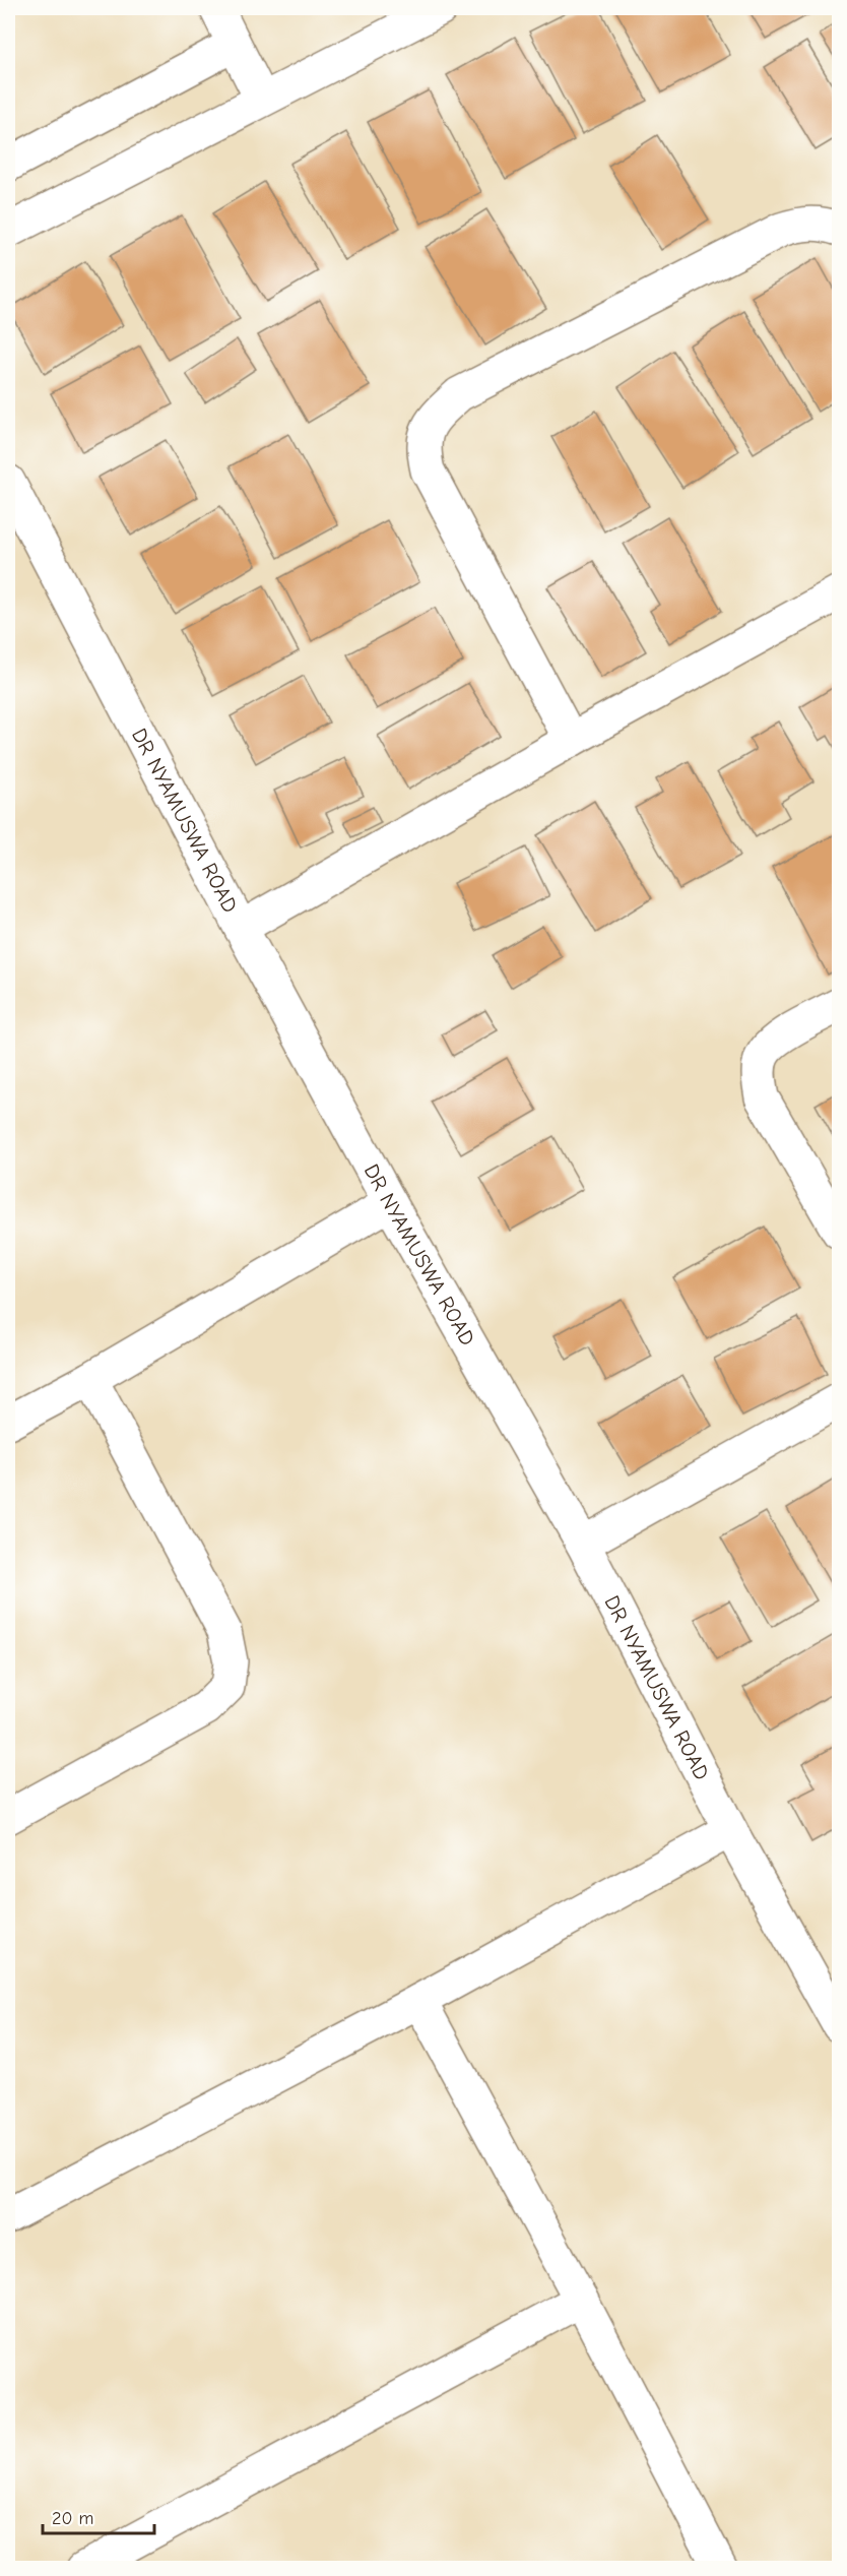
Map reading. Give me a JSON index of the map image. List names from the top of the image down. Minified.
{"streets":{"street":["DR NYAMUSWA ROAD"]},"scale_bar":"20 m"}
